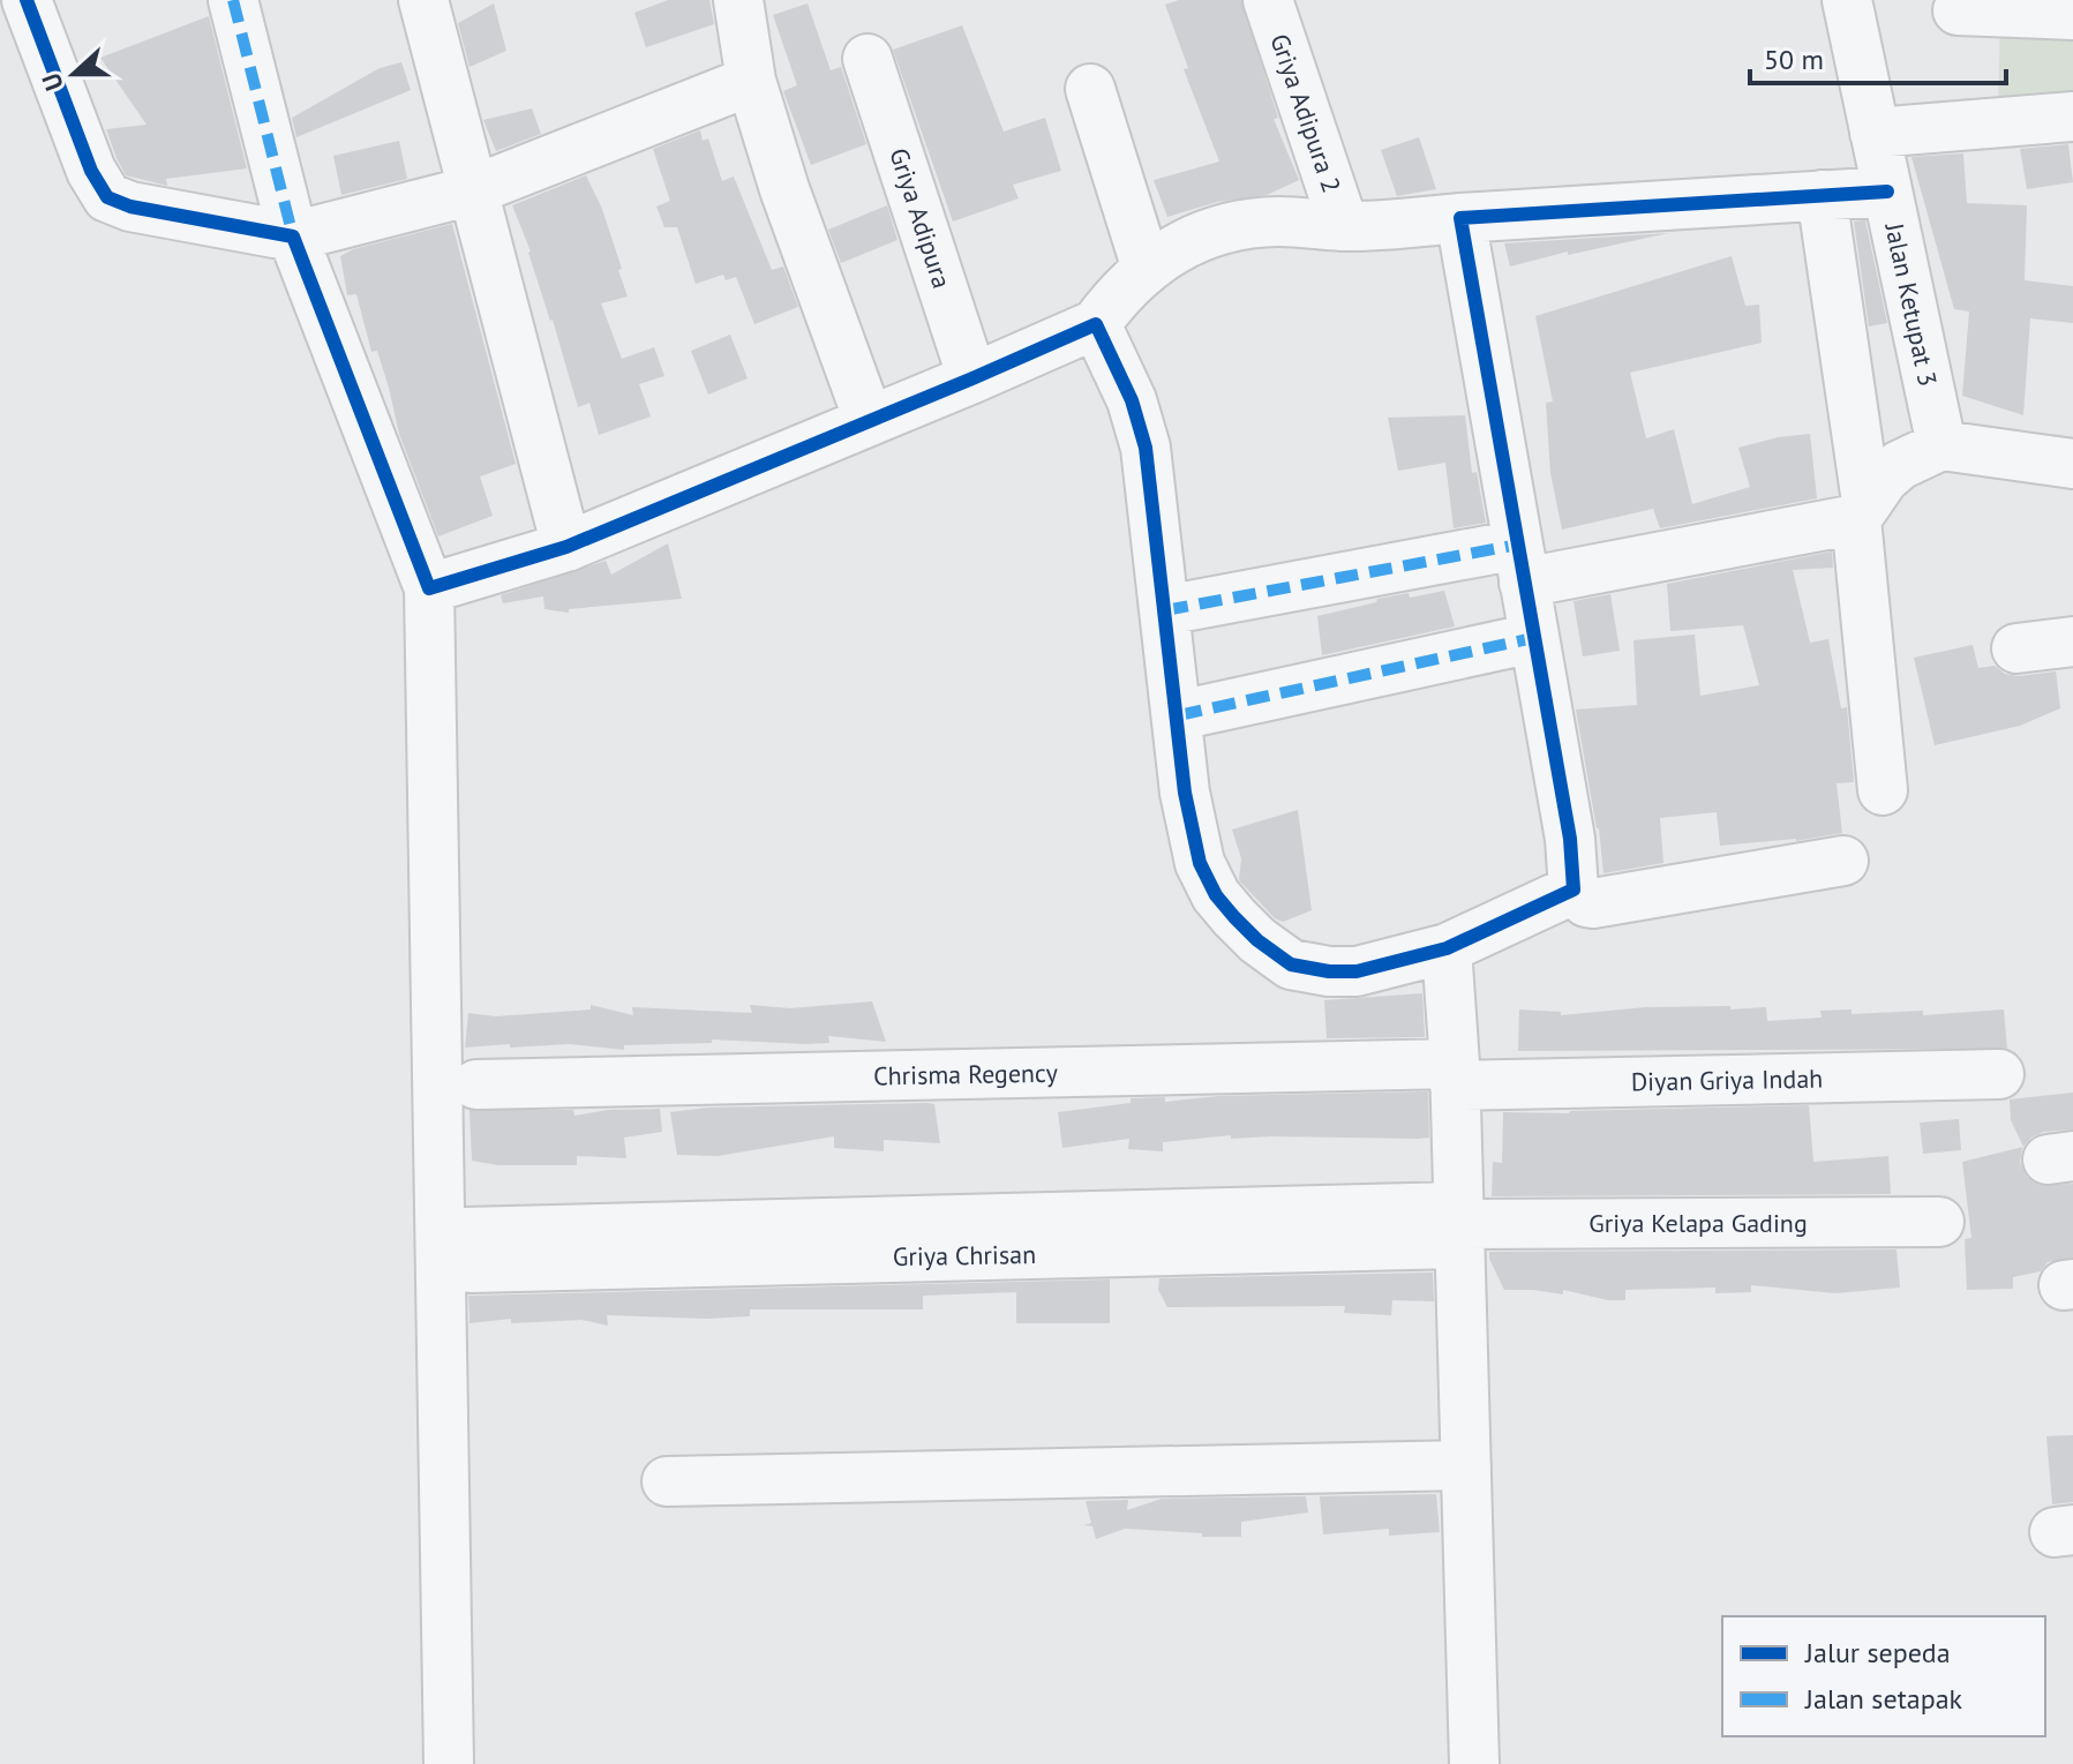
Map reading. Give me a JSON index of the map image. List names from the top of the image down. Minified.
{"streets":{"street":["Griya Adipura 2","Griya Adipura","Jalan Ketupat 3","Chrisma Regency","Diyan Griya Indah","Griya Kelapa Gading","Griya Chrisan"]},"crossings":[["Chrisma Regency","Diyan Griya Indah"],["Griya Kelapa Gading","Griya Chrisan"]],"legend":["Jalur sepeda","Jalan setapak"],"scale_bar":"50 m","north":"left"}
